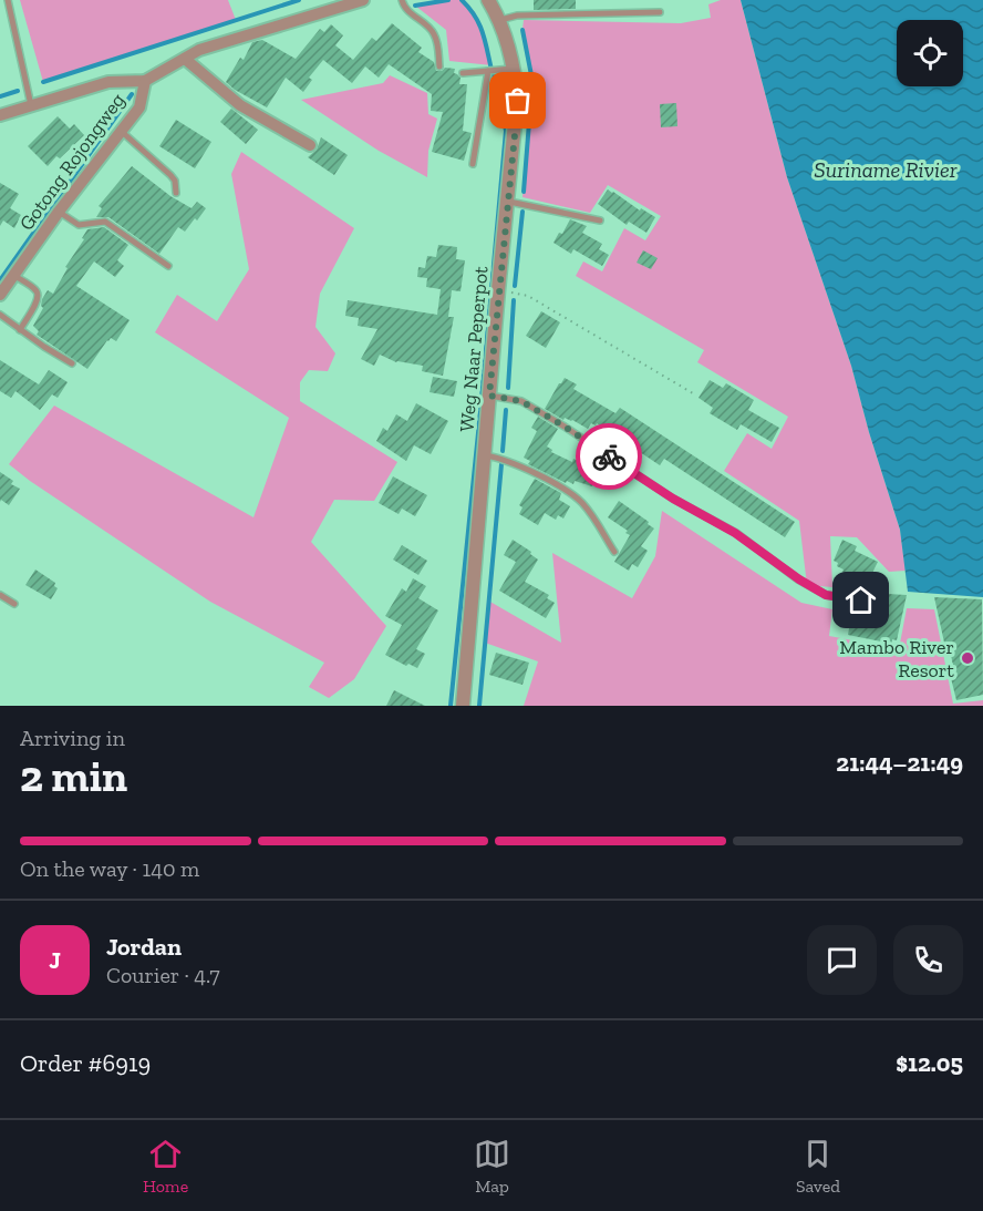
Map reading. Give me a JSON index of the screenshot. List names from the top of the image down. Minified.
{"streets":{"street":["Gotong Rojongweg","Weg Naar Peperpot"]},"water":["Suriname Rivier"],"places":["Mambo River Resort"],"page":{"heading":["2 min","Arriving in","21:44–21:49"],"panel":["Jordan","Courier · 4.7","Order #6919","$12.05"],"bar":"On the way · 140 m","round":"J","tabs":["Home","Map","Saved"]}}
